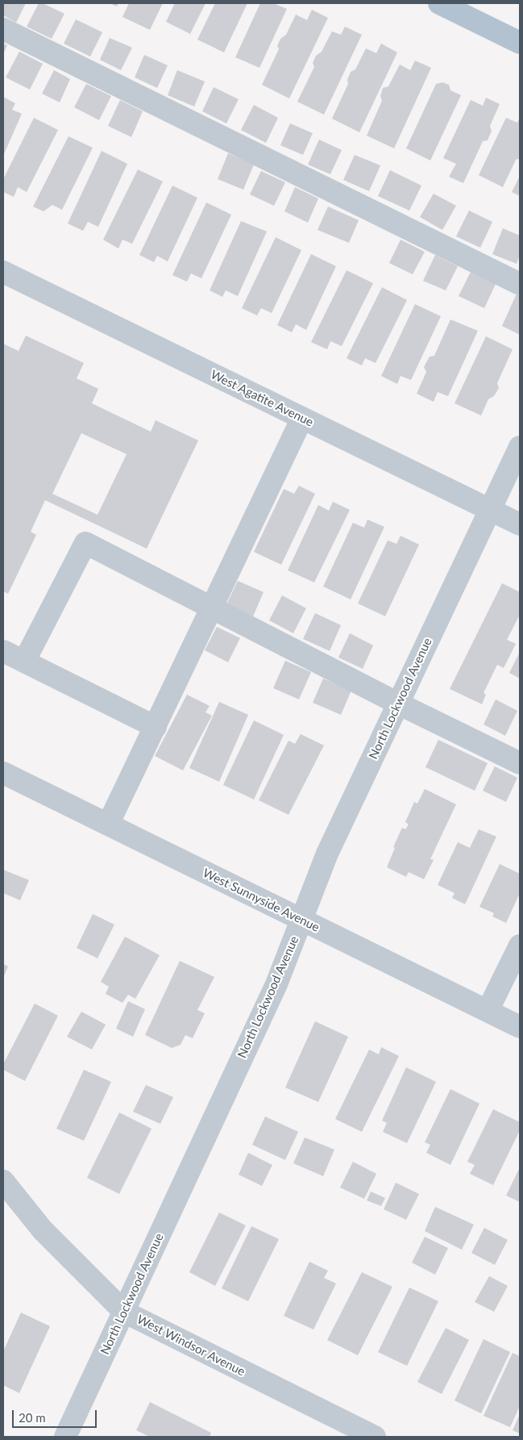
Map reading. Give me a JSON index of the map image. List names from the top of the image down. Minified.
{"streets":{"street":["West Agatite Avenue","North Lockwood Avenue","West Sunnyside Avenue","West Windsor Avenue"]},"crossings":[["West Agatite Avenue","North Lockwood Avenue"],["North Lockwood Avenue","West Sunnyside Avenue"],["North Lockwood Avenue","West Windsor Avenue"]],"scale_bar":"20 m"}
